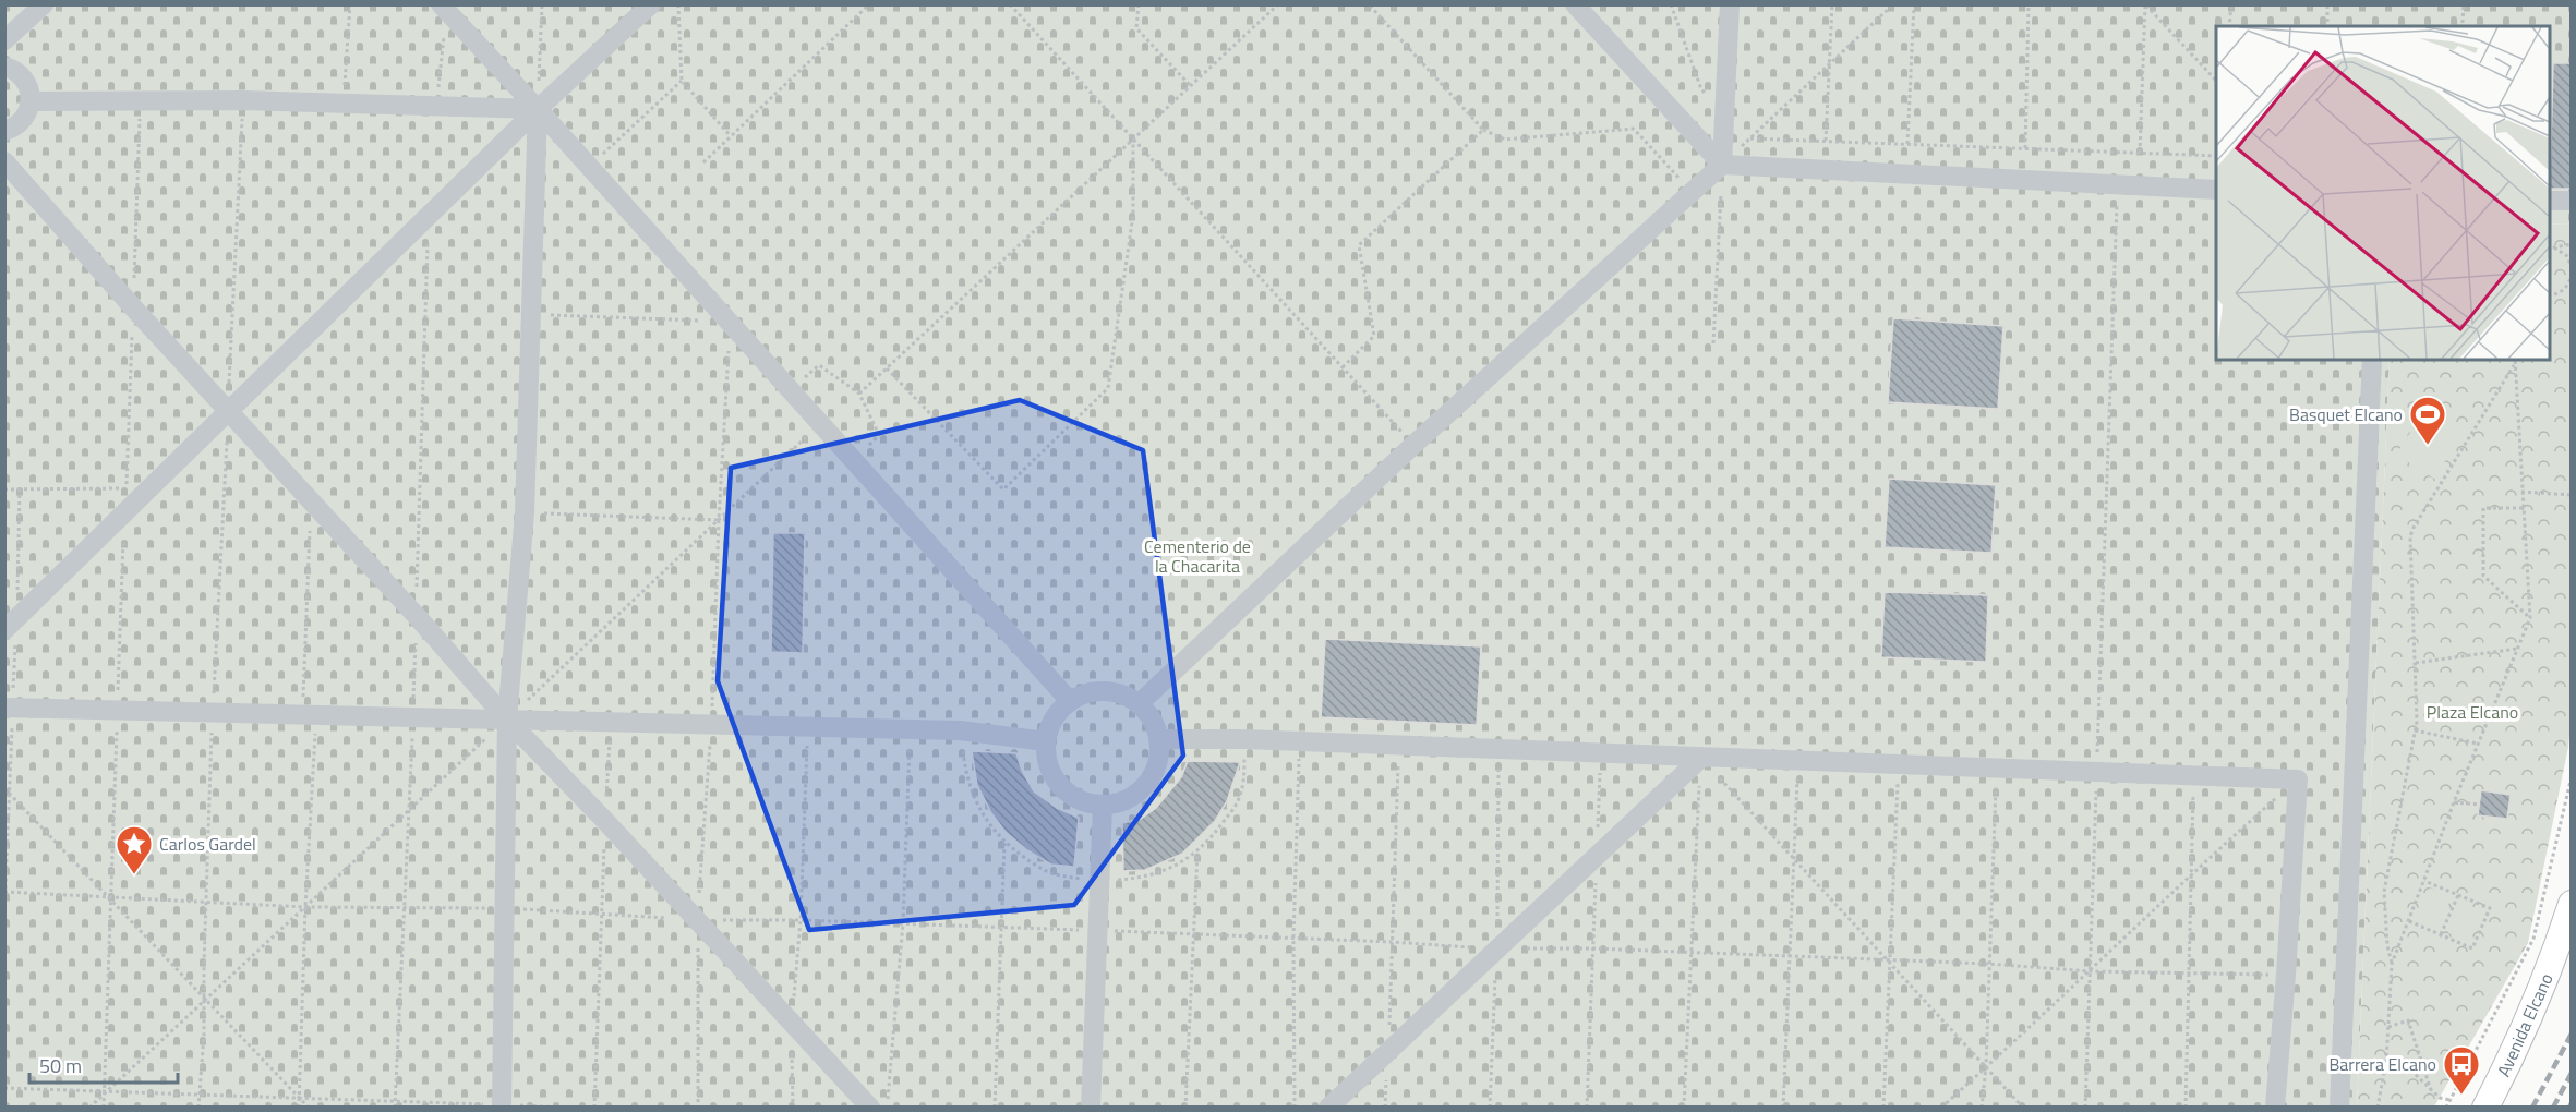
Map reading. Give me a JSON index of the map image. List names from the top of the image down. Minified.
{"streets":{"main road":["Avenida Elcano"]},"parks":["Cementerio de la Chacarita","Plaza Elcano"],"places":{"sports":["Basquet Elcano"],"place":["Carlos Gardel"],"bus stop":["Barrera Elcano"]},"scale_bar":"50 m"}
